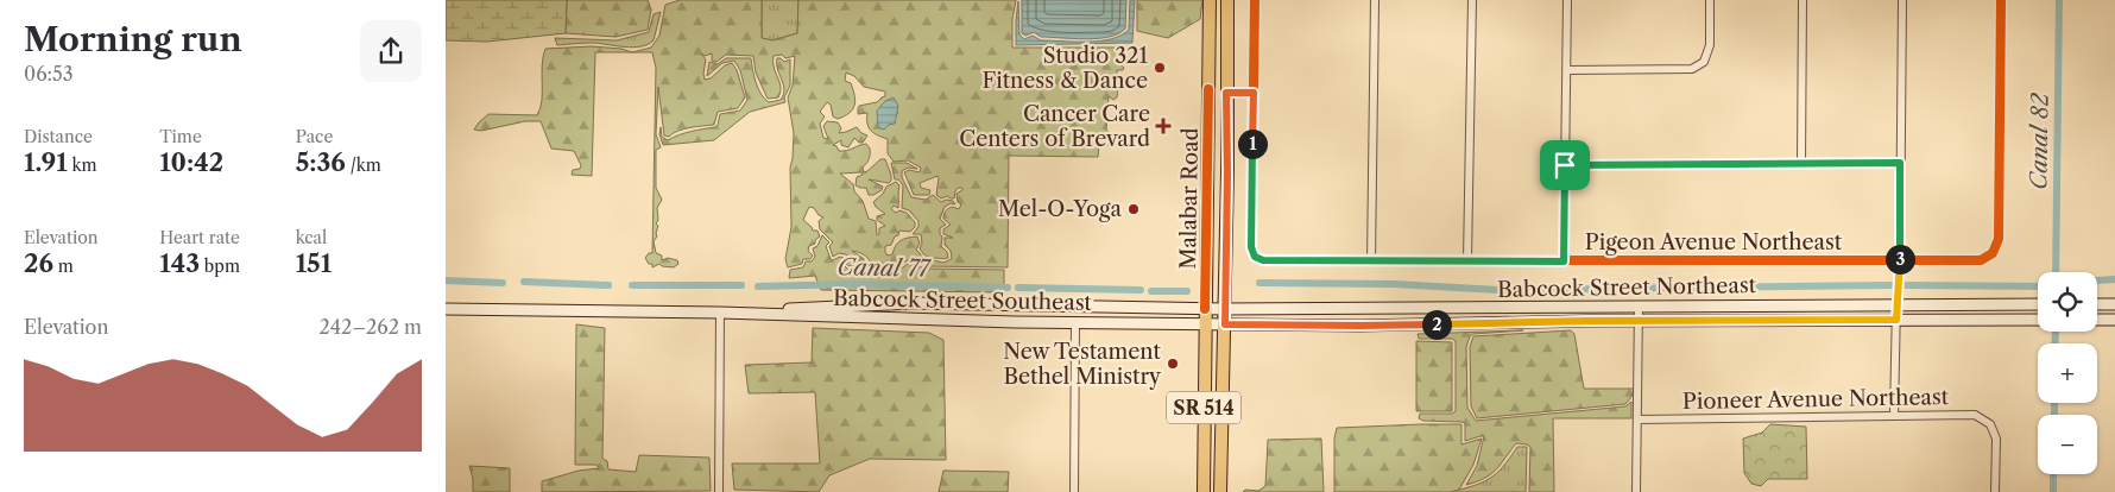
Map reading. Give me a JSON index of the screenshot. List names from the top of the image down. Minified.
{"streets":{"main road":["Malabar Road","Babcock Street Northeast","Babcock Street Southeast","SR 514"],"street":["Pigeon Avenue Northeast","Pioneer Avenue Northeast"]},"crossings":[["Malabar Road","Babcock Street Northeast"],["Malabar Road","Babcock Street Southeast"],["Babcock Street Northeast","Babcock Street Southeast"]],"water":["Canal 82","Canal 77"],"places":{"other":["Studio 321 Fitness & Dance","Mel-O-Yoga","New Testament Bethel Ministry"],"health":["Cancer Care Centers of Brevard"]},"page":{"heading":["Morning run","06:53"],"stats":[["Distance","1.91 km"],["Time","10:42"],["Pace","5:36 /km"],["Elevation","26 m"],["Heart rate","143 bpm"],["kcal","151"]],"pins":["1","3","2"],"map_buttons":["+","−"],"chart":["Elevation","242–262 m"]}}
